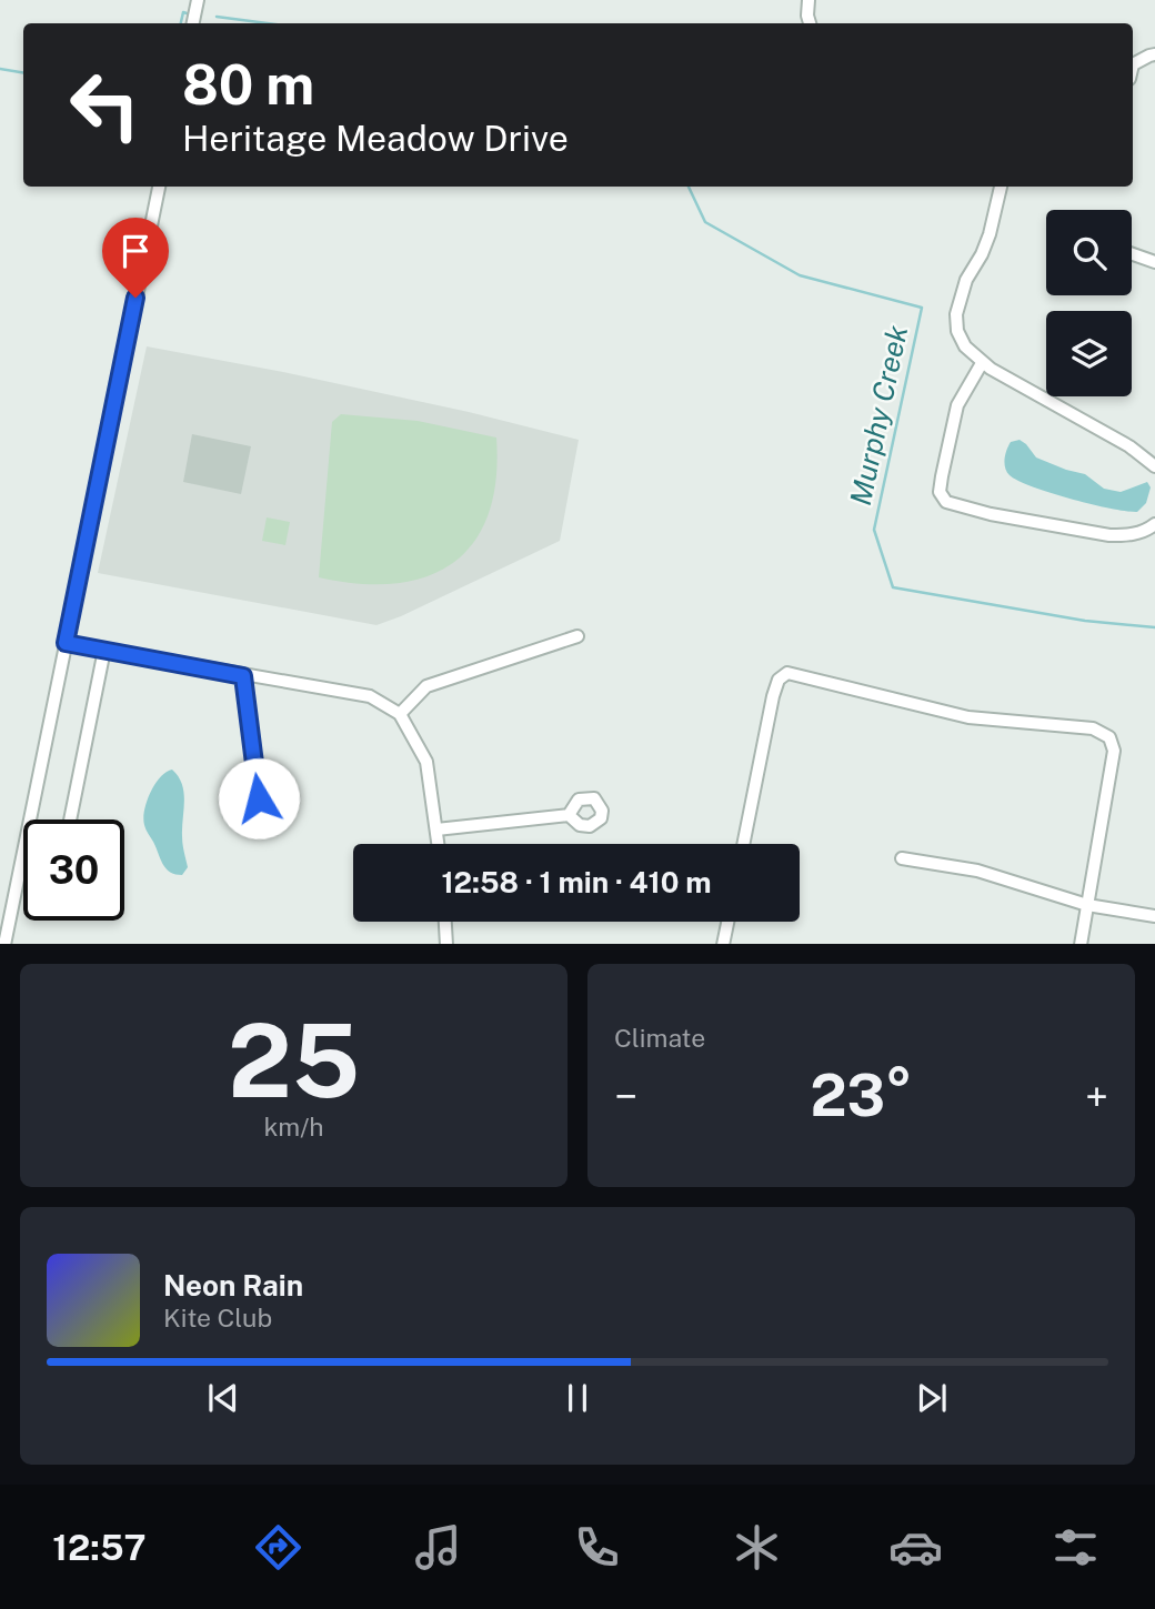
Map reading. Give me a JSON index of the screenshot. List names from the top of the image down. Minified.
{"water":["Murphy Creek"],"page":{"turn":["80 m","Heritage Meadow Drive"],"limit":"30","trip":"12:58 · 1 min · 410 m","tile":[["25","km/h"],"Climate"],"heat":["−","23°","+"],"song":["Neon Rain","Kite Club"],"tabs":"12:57"}}
